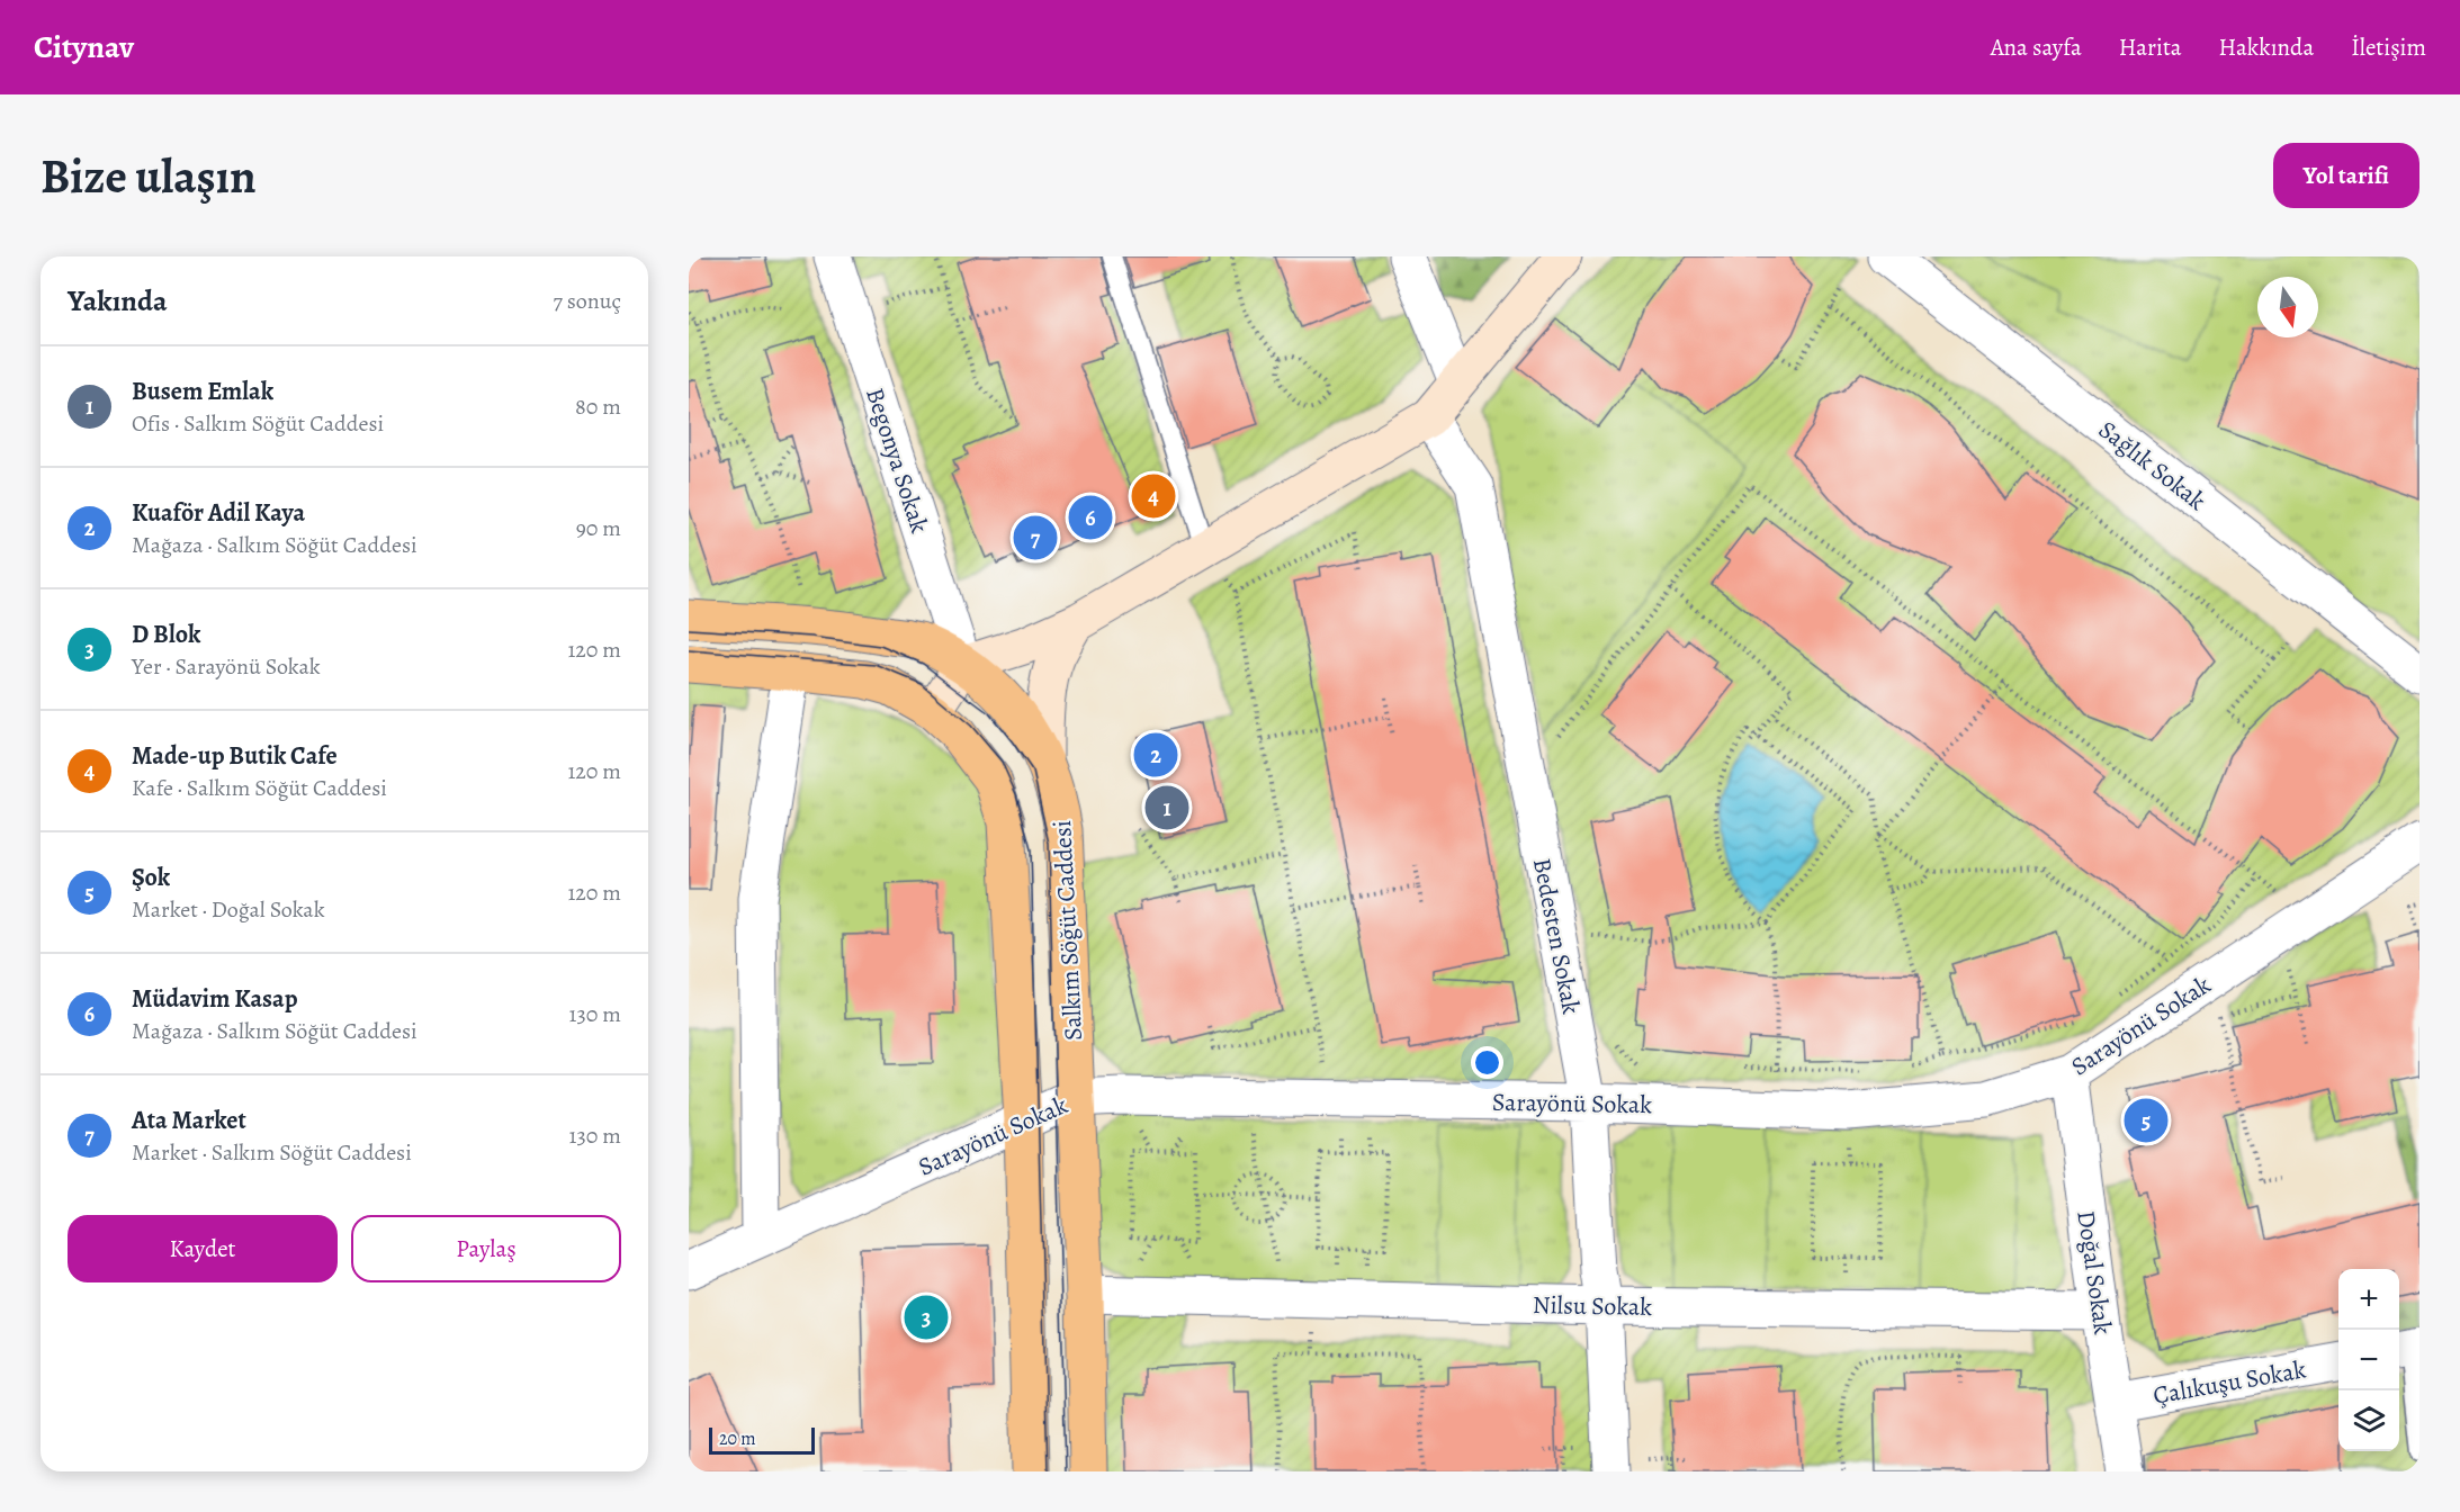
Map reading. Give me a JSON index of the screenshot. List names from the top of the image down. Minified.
{"streets":{"main road":["Salkım Söğüt Caddesi"],"street":["Begonya Sokak","Sağlık Sokak","Bedesten Sokak","Sarayönü Sokak","Doğal Sokak","Nilsu Sokak","Çalıkuşu Sokak"]},"crossings":[["Begonya Sokak","Salkım Söğüt Caddesi"],["Salkım Söğüt Caddesi","Sarayönü Sokak"],["Salkım Söğüt Caddesi","Nilsu Sokak"],["Bedesten Sokak","Sarayönü Sokak"],["Bedesten Sokak","Nilsu Sokak"],["Sarayönü Sokak","Doğal Sokak"],["Doğal Sokak","Nilsu Sokak"],["Doğal Sokak","Çalıkuşu Sokak"]],"scale_bar":"20 m","north":"bottom","page":{"header":"Citynav","nav":["Ana sayfa","Harita","Hakkında","İletişim"],"buttons":["Yol tarifi",["Kaydet","Paylaş"]],"title":"Bize ulaşın","heading":["Yakında","7 sonuç"],"list":[{"mark":"1","name":"Busem Emlak","note":"Ofis · Salkım Söğüt Caddesi","value":"80 m"},{"mark":"2","name":"Kuaför Adil Kaya","note":"Mağaza · Salkım Söğüt Caddesi","value":"90 m"},{"mark":"3","name":"D Blok","note":"Yer · Sarayönü Sokak","value":"120 m"},{"mark":"4","name":"Made-up Butik Cafe","note":"Kafe · Salkım Söğüt Caddesi","value":"120 m"},{"mark":"5","name":"Şok","note":"Market · Doğal Sokak","value":"120 m"},{"mark":"6","name":"Müdavim Kasap","note":"Mağaza · Salkım Söğüt Caddesi","value":"130 m"},{"mark":"7","name":"Ata Market","note":"Market · Salkım Söğüt Caddesi","value":"130 m"}],"pins":["4","6","7","2","1","5","3"],"map_buttons":["+","−"],"scale":"20 m"}}
